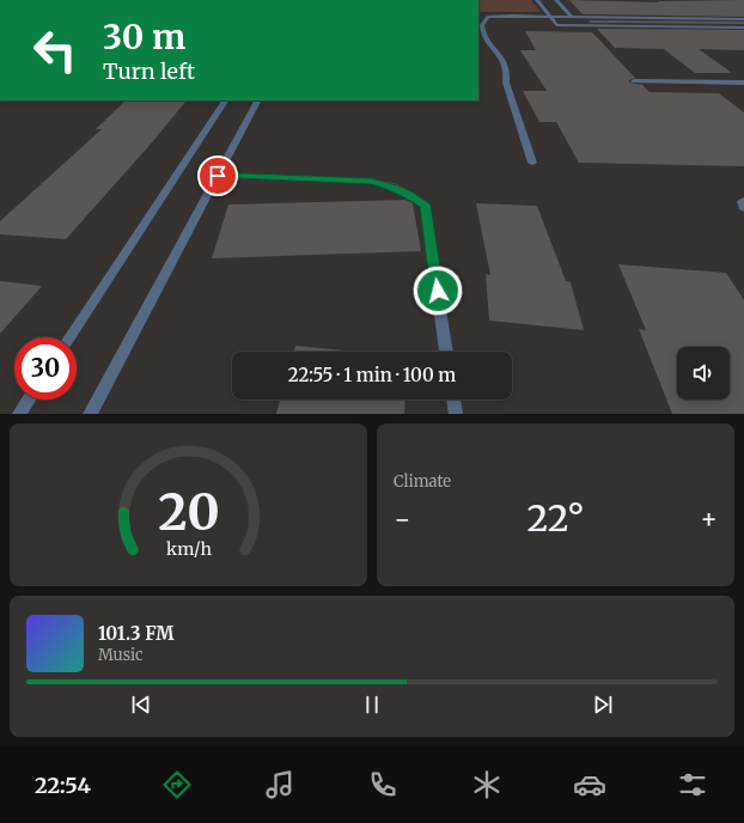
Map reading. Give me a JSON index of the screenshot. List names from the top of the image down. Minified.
{"page":{"turn":["30 m","Turn left"],"limit":"30","trip":"22:55 · 1 min · 100 m","tile":"Climate","heat":["−","22°","+"],"song":["101.3 FM","Music"],"tabs":"22:54","gauge":["20","km/h"]}}
